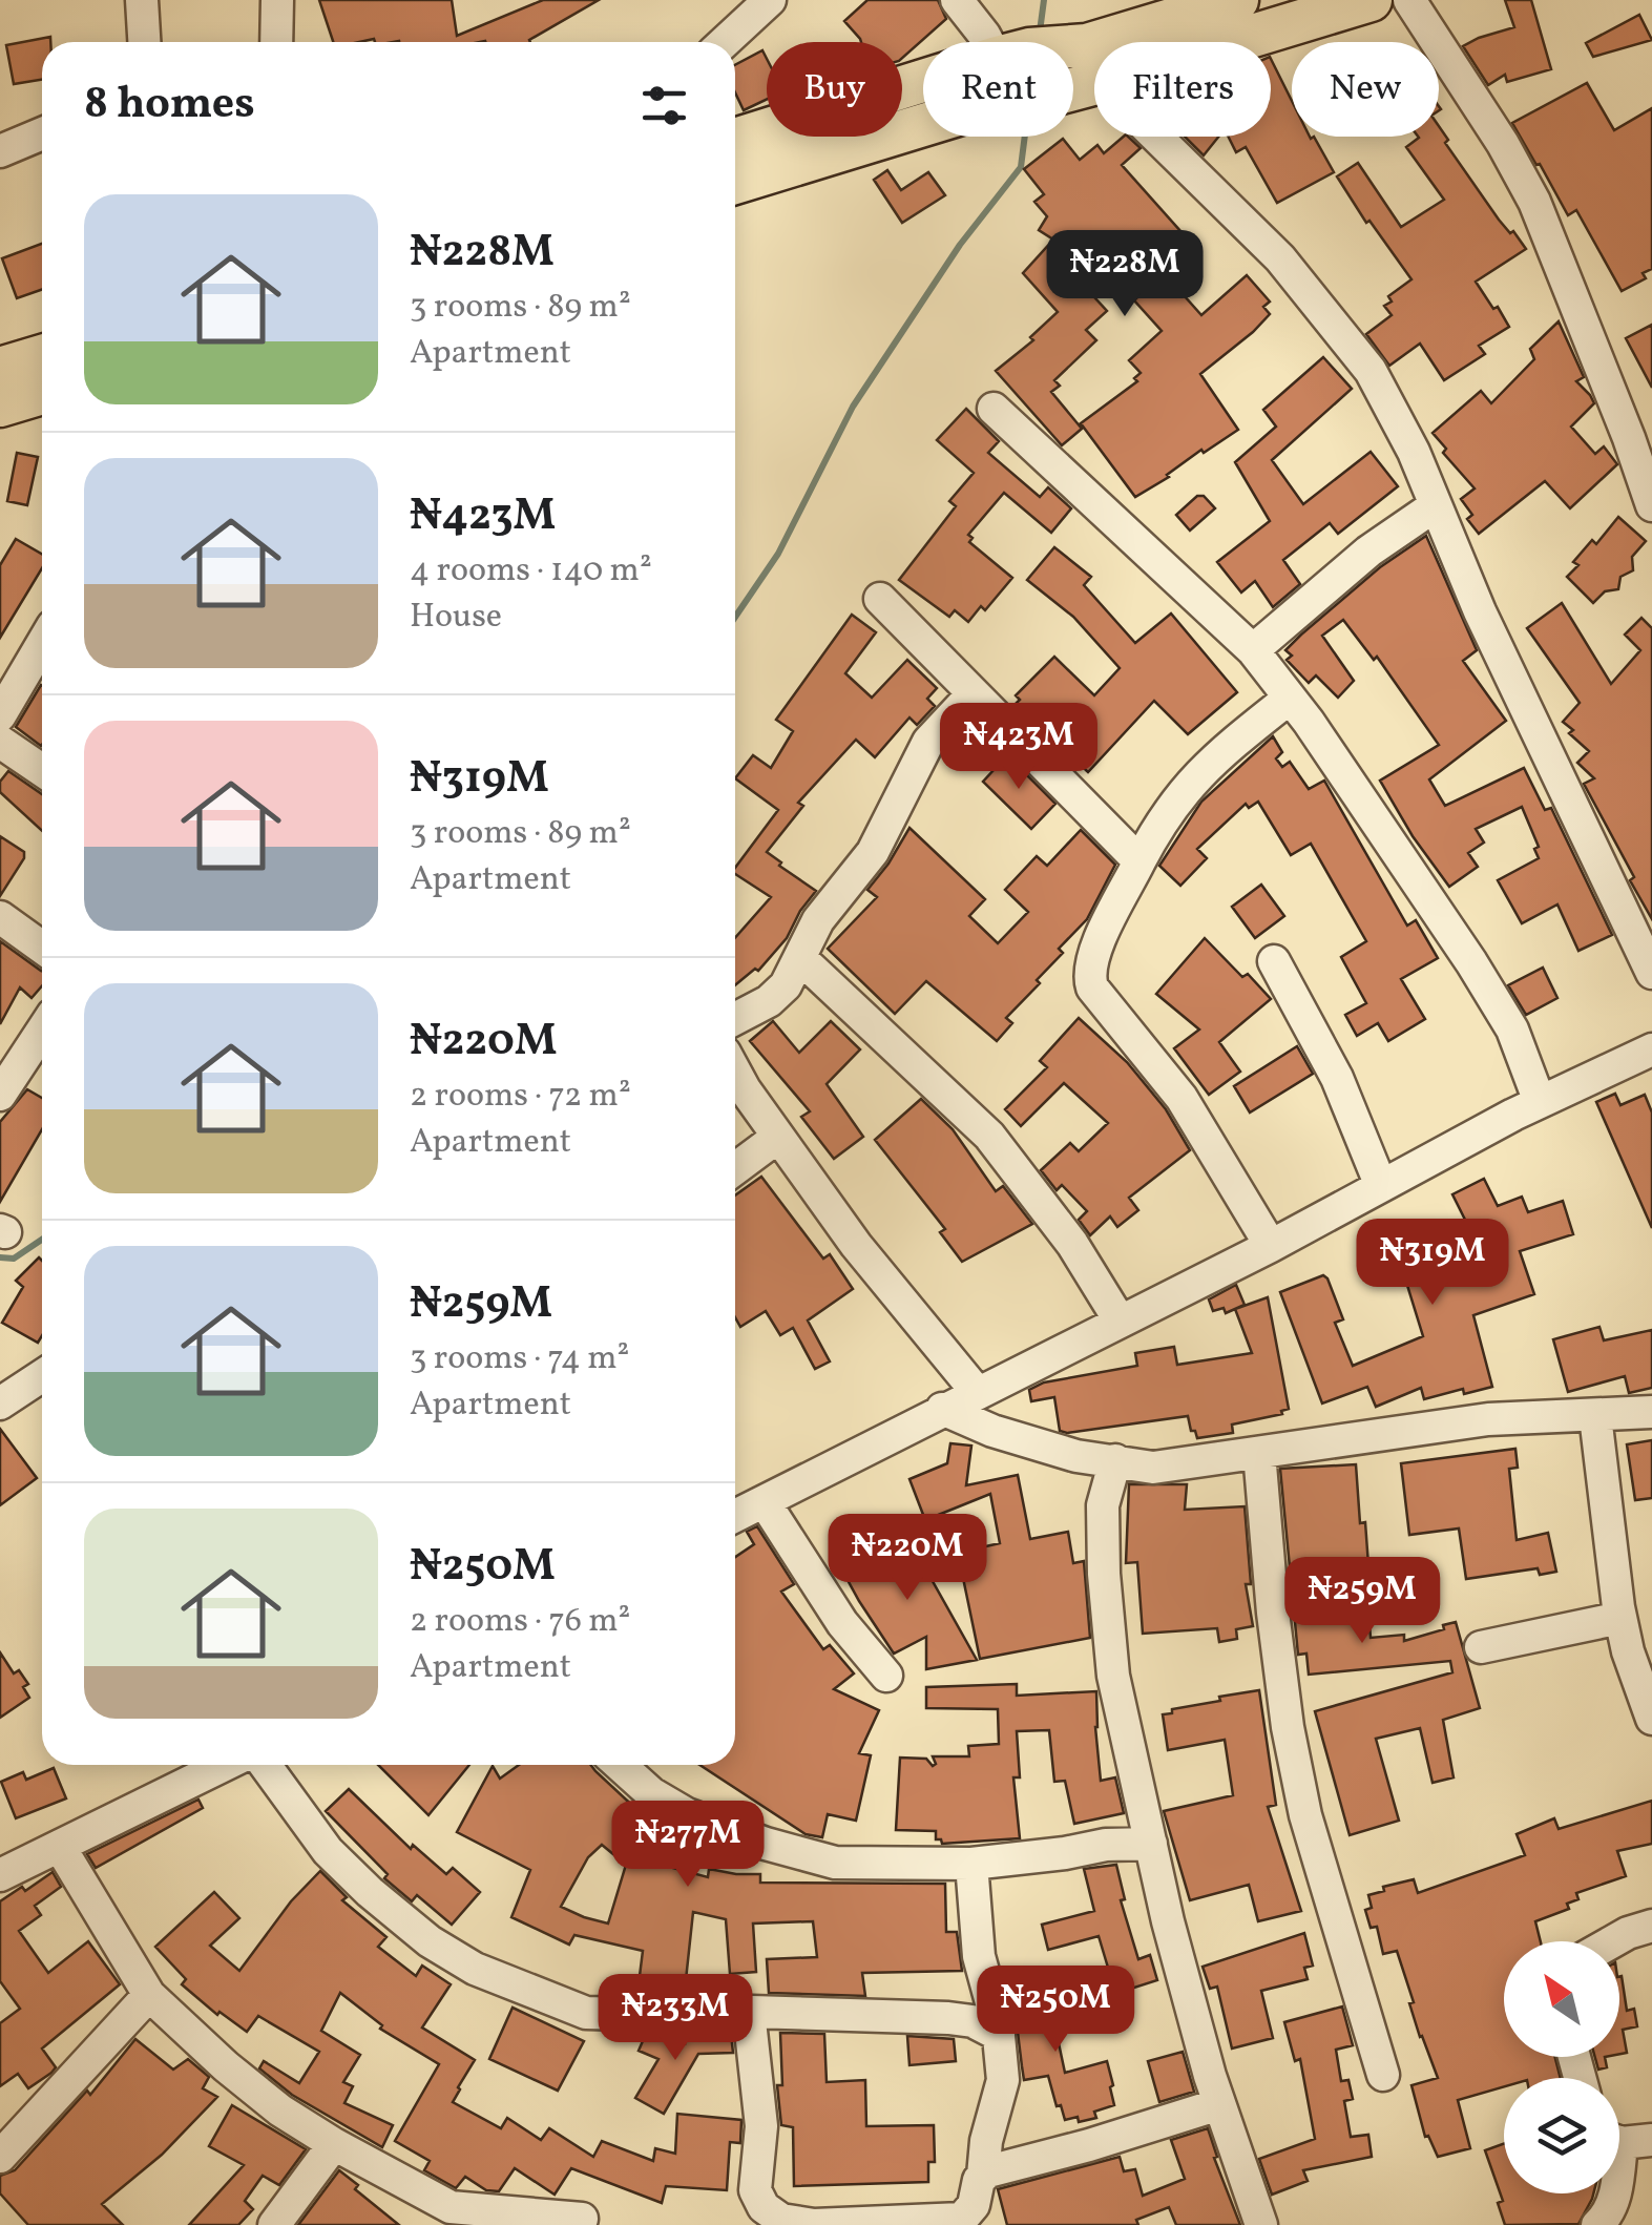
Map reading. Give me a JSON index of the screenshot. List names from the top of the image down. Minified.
{"north":"top left","page":{"chip":["Buy","Rent","Filters","New"],"heading":"8 homes","list":[{"name":"₦228M","note":"3 rooms · 89 m² · Apartment"},{"name":"₦423M","note":"4 rooms · 140 m² · House"},{"name":"₦319M","note":"3 rooms · 89 m² · Apartment"},{"name":"₦220M","note":"2 rooms · 72 m² · Apartment"},{"name":"₦259M","note":"3 rooms · 74 m² · Apartment"},{"name":"₦250M","note":"2 rooms · 76 m² · Apartment"}],"price":["₦228M","₦423M","₦319M","₦220M","₦259M","₦277M","₦250M","₦233M"]}}
